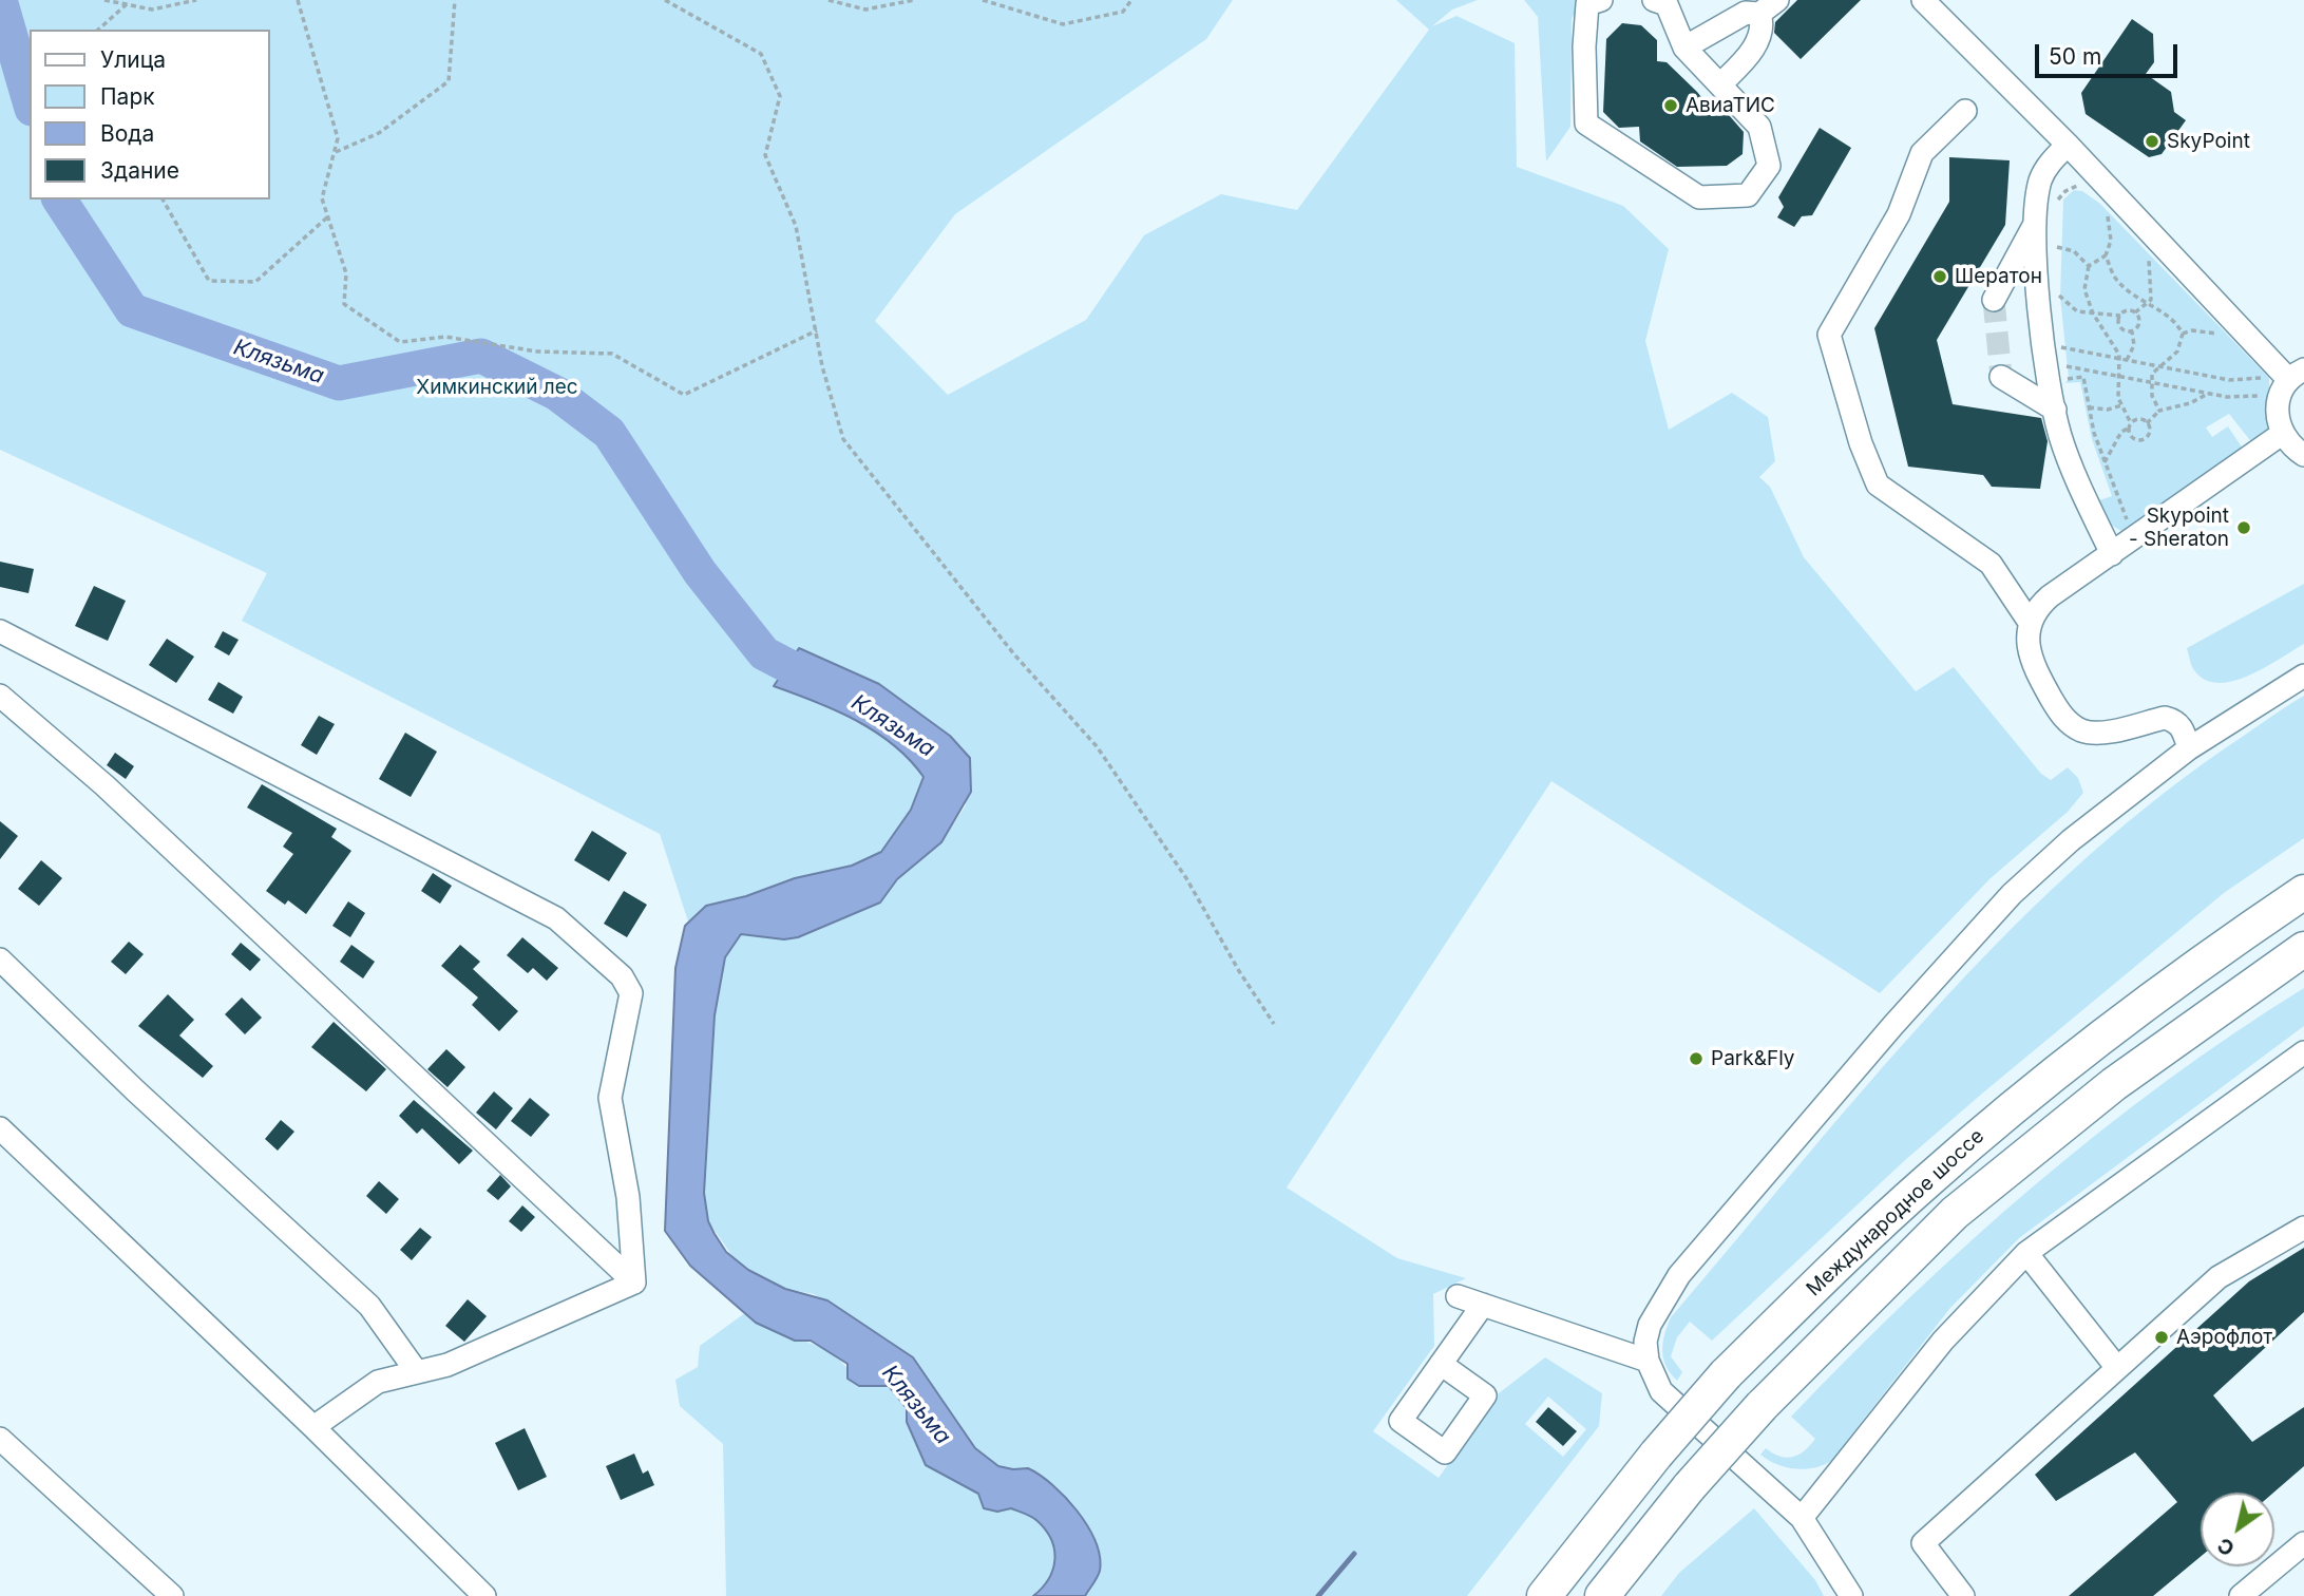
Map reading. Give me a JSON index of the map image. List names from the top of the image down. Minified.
{"streets":{"highway":["Международное шоссе"]},"water":["Клязьма"],"parks":["Химкинский лес"],"places":["АвиаТИС","SkyPoint","Шератон","Skypoint - Sheraton","Park&Fly","Аэрофлот"],"legend":["Улица","Парк","Вода","Здание"],"scale_bar":"50 m","north":"bottom left"}
